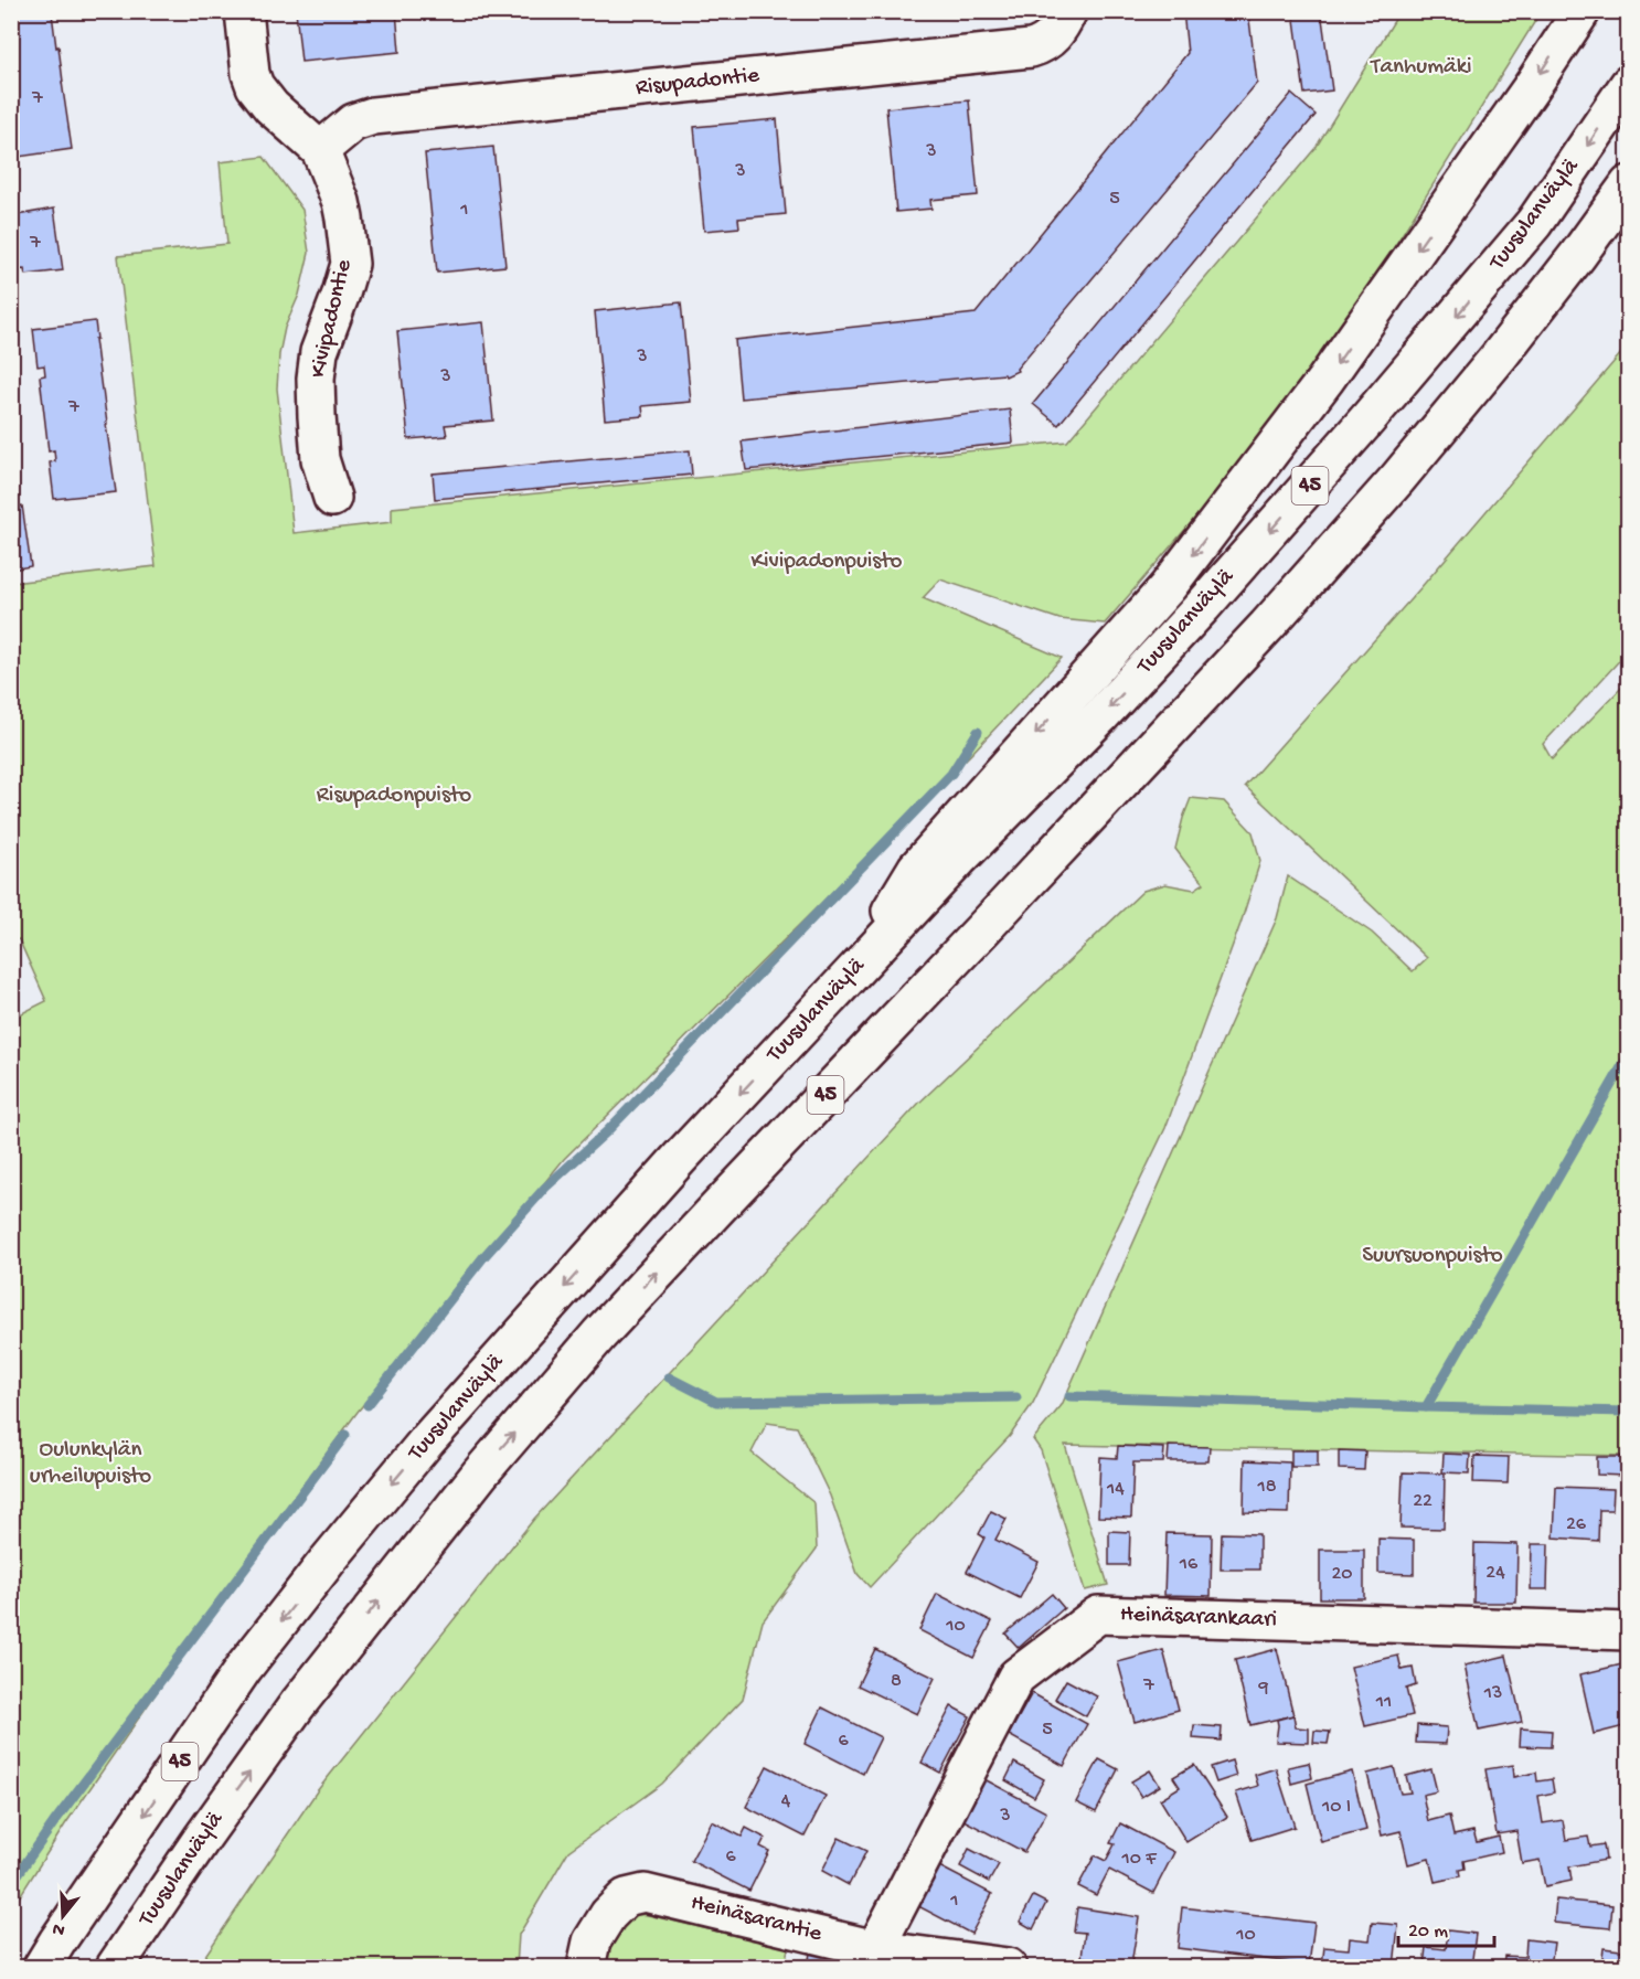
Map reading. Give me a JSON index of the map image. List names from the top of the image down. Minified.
{"streets":{"main road":["Risupadontie","Tuusulanväylä","Kivipadontie","45","Heinäsarankaari","Heinäsarantie"]},"crossings":[["Risupadontie","Kivipadontie"],["Heinäsarankaari","Heinäsarantie"]],"parks":["Tanhumäki","Kivipadonpuisto","Risupadonpuisto","Suursuonpuisto","Oulunkylän urheilupuisto"],"house_numbers":["7","3","3","5","1","7","3","3","7","18","14","22","26","16","24","20","10","8","7","9","13","11","5","6","4","10 I","3","6","10 F","1","10"],"scale_bar":"20 m","north":"bottom"}
